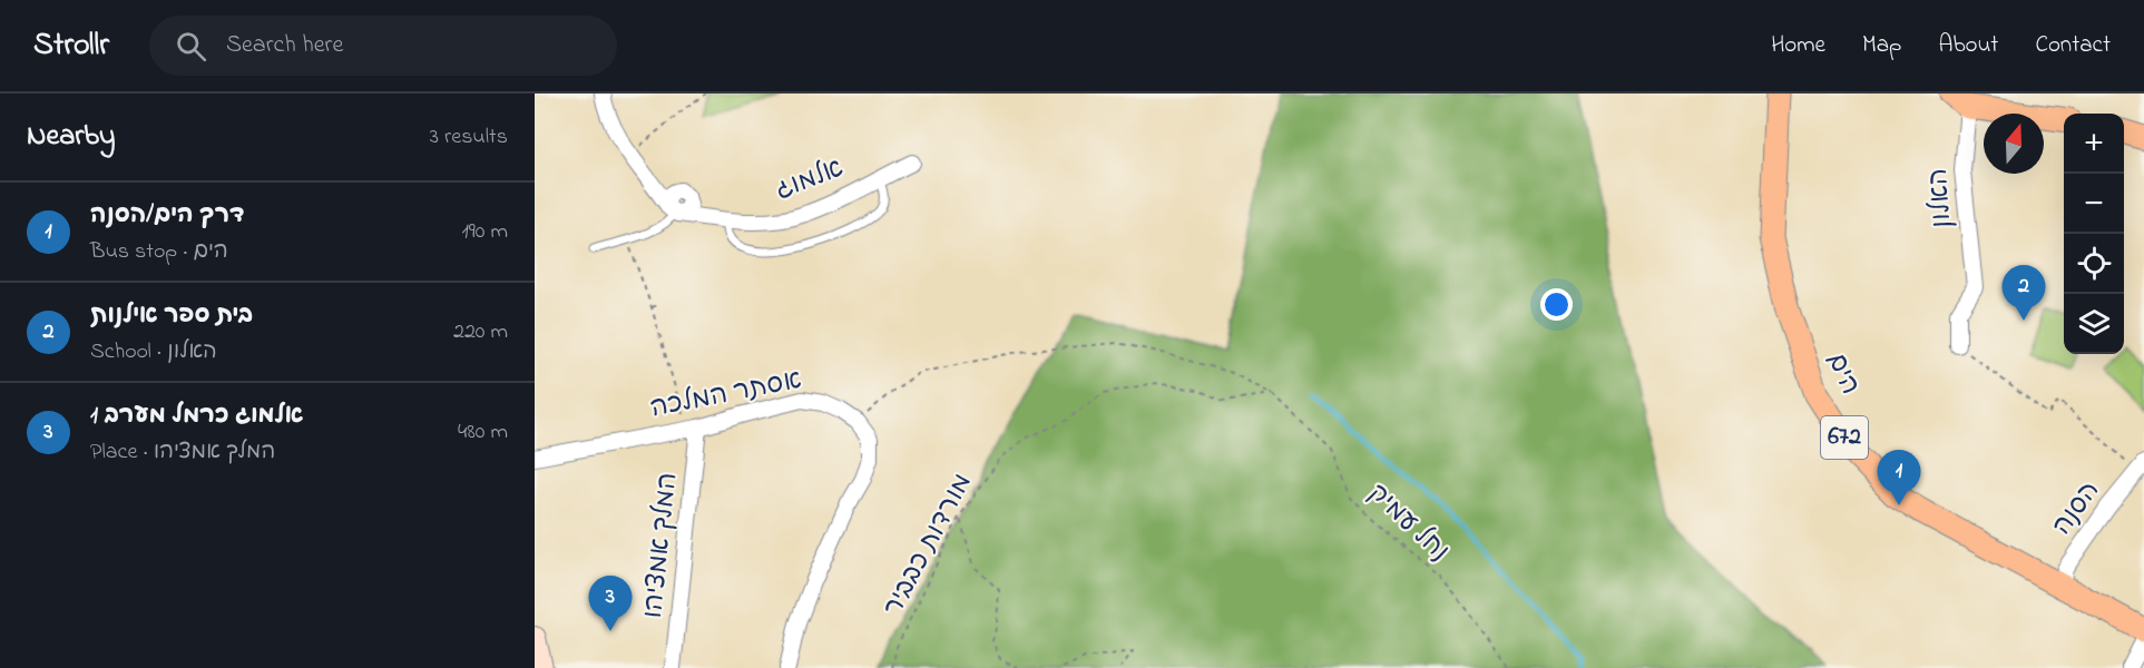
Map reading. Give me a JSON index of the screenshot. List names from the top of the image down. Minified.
{"streets":{"main road":["הים","672"],"street":["אלמוג","האלון","אסתר המלכה","הסנה","המלך אמציהו"],"path":["נחל עמיק","מורדות כבביר"]},"crossings":[["הים","הסנה"],["אסתר המלכה","נחל עמיק"],["אסתר המלכה","המלך אמציהו"],["נחל עמיק","מורדות כבביר"]],"north":"top","page":{"header":"Strollr","search":"Search here","nav":["Home","Map","About","Contact"],"heading":["Nearby","3 results"],"map_buttons":["+","−"],"list":[{"mark":"1","name":"דרך הים/הסנה","note":"Bus stop · הים","value":"190 m"},{"mark":"2","name":"בית ספר אילנות","note":"School · האלון","value":"220 m"},{"mark":"3","name":"אלמוג כרמל מערב 1","note":"Place · המלך אמציהו","value":"480 m"}],"pins":["2","1","3"]}}
